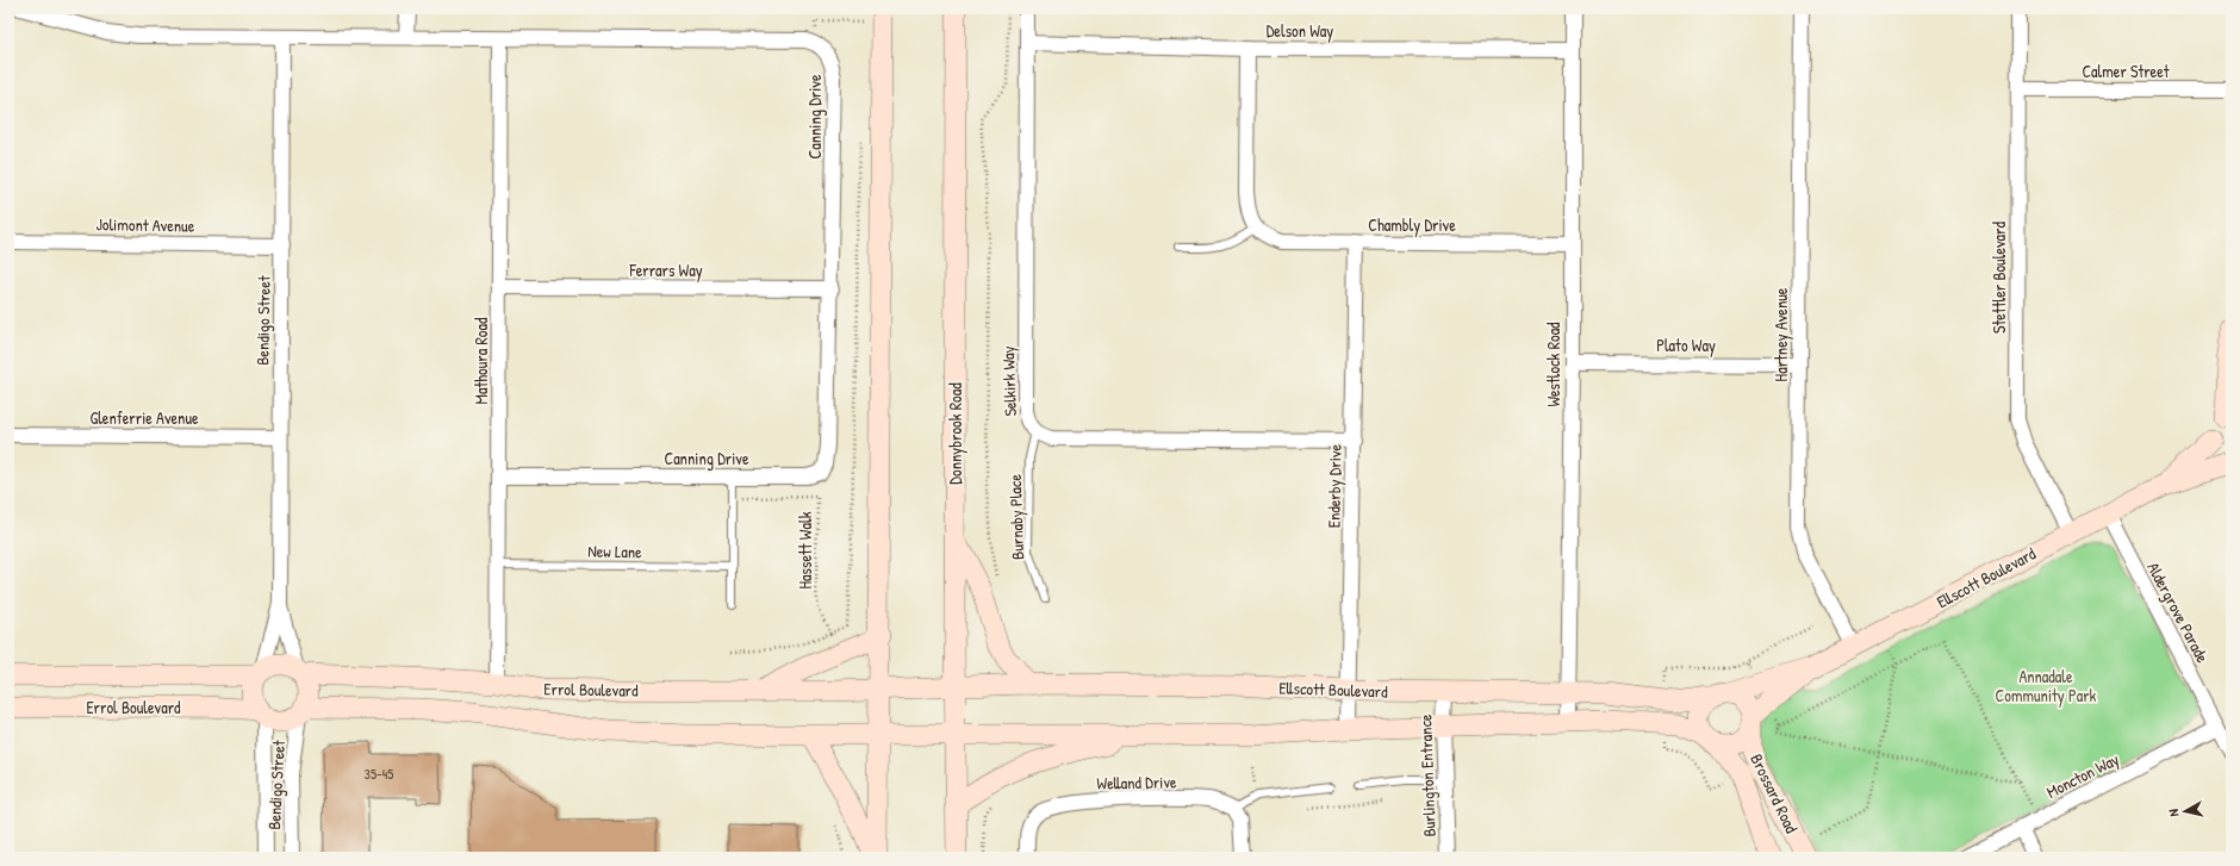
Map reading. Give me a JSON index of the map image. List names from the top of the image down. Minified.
{"streets":{"street":["Delson Way","Calmer Street","Canning Drive","Jolimont Avenue","Chambly Drive","Ferrars Way","Stettler Boulevard","Bendigo Street","Hartney Avenue","Plato Way","Mathoura Road","Westlock Road","Selkirk Way","Glenferrie Avenue","Donnybrook Road","Enderby Drive","Ellscott Boulevard","Aldergrove Parade","Errol Boulevard","Burlington Entrance","Moncton Way","Welland Drive","Brossard Road"],"lane":["Burnaby Place","New Lane"],"path":["Hassett Walk"]},"crossings":[["Delson Way","Westlock Road"],["Delson Way","Selkirk Way"],["Calmer Street","Stettler Boulevard"],["Canning Drive","Ferrars Way"],["Canning Drive","Mathoura Road"],["Jolimont Avenue","Bendigo Street"],["Chambly Drive","Westlock Road"],["Chambly Drive","Enderby Drive"],["Ferrars Way","Mathoura Road"],["Stettler Boulevard","Ellscott Boulevard"],["Bendigo Street","Glenferrie Avenue"],["Bendigo Street","Errol Boulevard"],["Hartney Avenue","Plato Way"],["Hartney Avenue","Ellscott Boulevard"],["Plato Way","Westlock Road"],["Mathoura Road","New Lane"],["Mathoura Road","Errol Boulevard"],["Westlock Road","Ellscott Boulevard"],["Selkirk Way","Enderby Drive"],["Selkirk Way","Burnaby Place"],["Donnybrook Road","Ellscott Boulevard"],["Donnybrook Road","Errol Boulevard"],["Enderby Drive","Ellscott Boulevard"],["Ellscott Boulevard","Aldergrove Parade"],["Ellscott Boulevard","Errol Boulevard"],["Ellscott Boulevard","Burlington Entrance"],["Ellscott Boulevard","Brossard Road"],["Aldergrove Parade","Moncton Way"]],"parks":["Annadale Community Park"],"house_numbers":["35-45"],"north":"left"}
